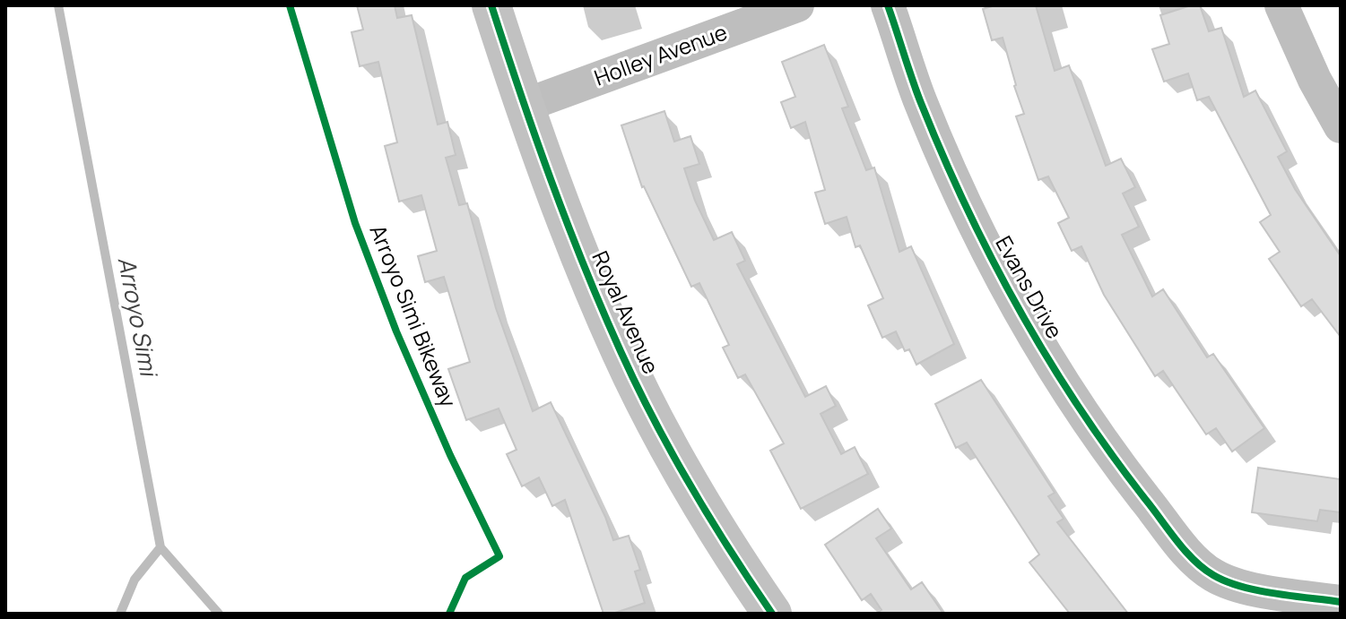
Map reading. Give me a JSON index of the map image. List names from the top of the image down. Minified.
{"streets":{"main road":["Royal Avenue"],"street":["Holley Avenue","Evans Drive"],"cycle path":["Arroyo Simi Bikeway"]},"crossings":[["Holley Avenue","Royal Avenue"]],"water":["Arroyo Simi"]}
